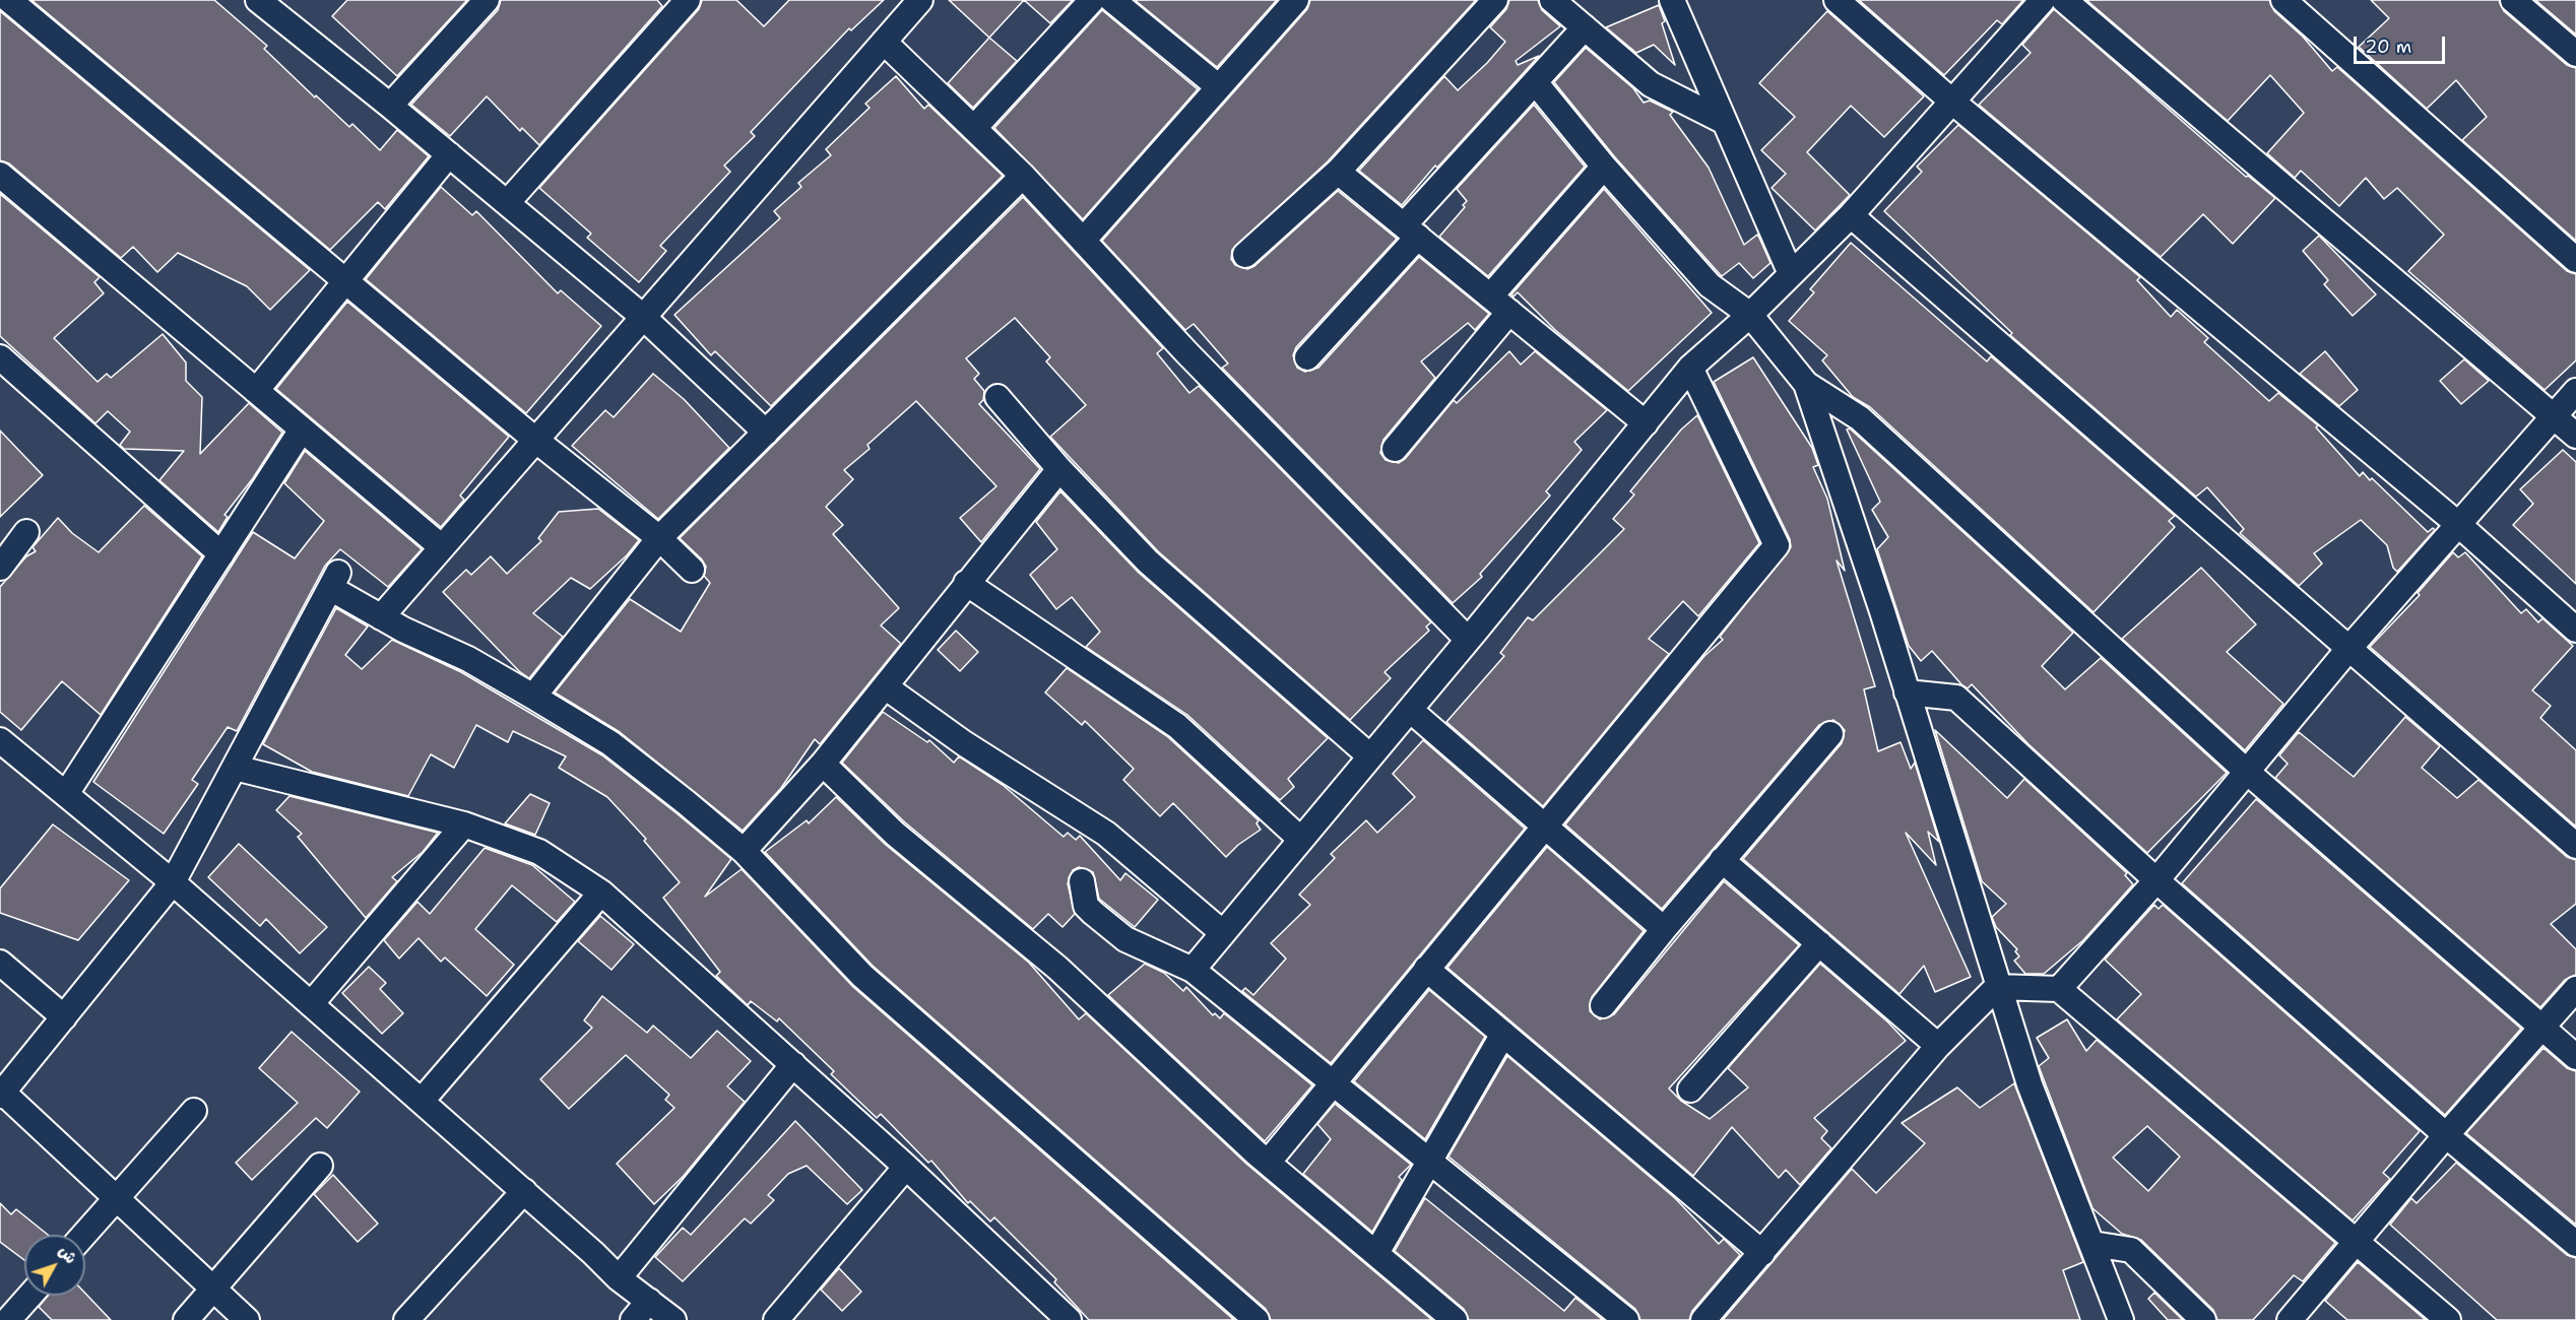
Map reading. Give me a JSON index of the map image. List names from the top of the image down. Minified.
{"scale_bar":"20 m","north":"top right"}
